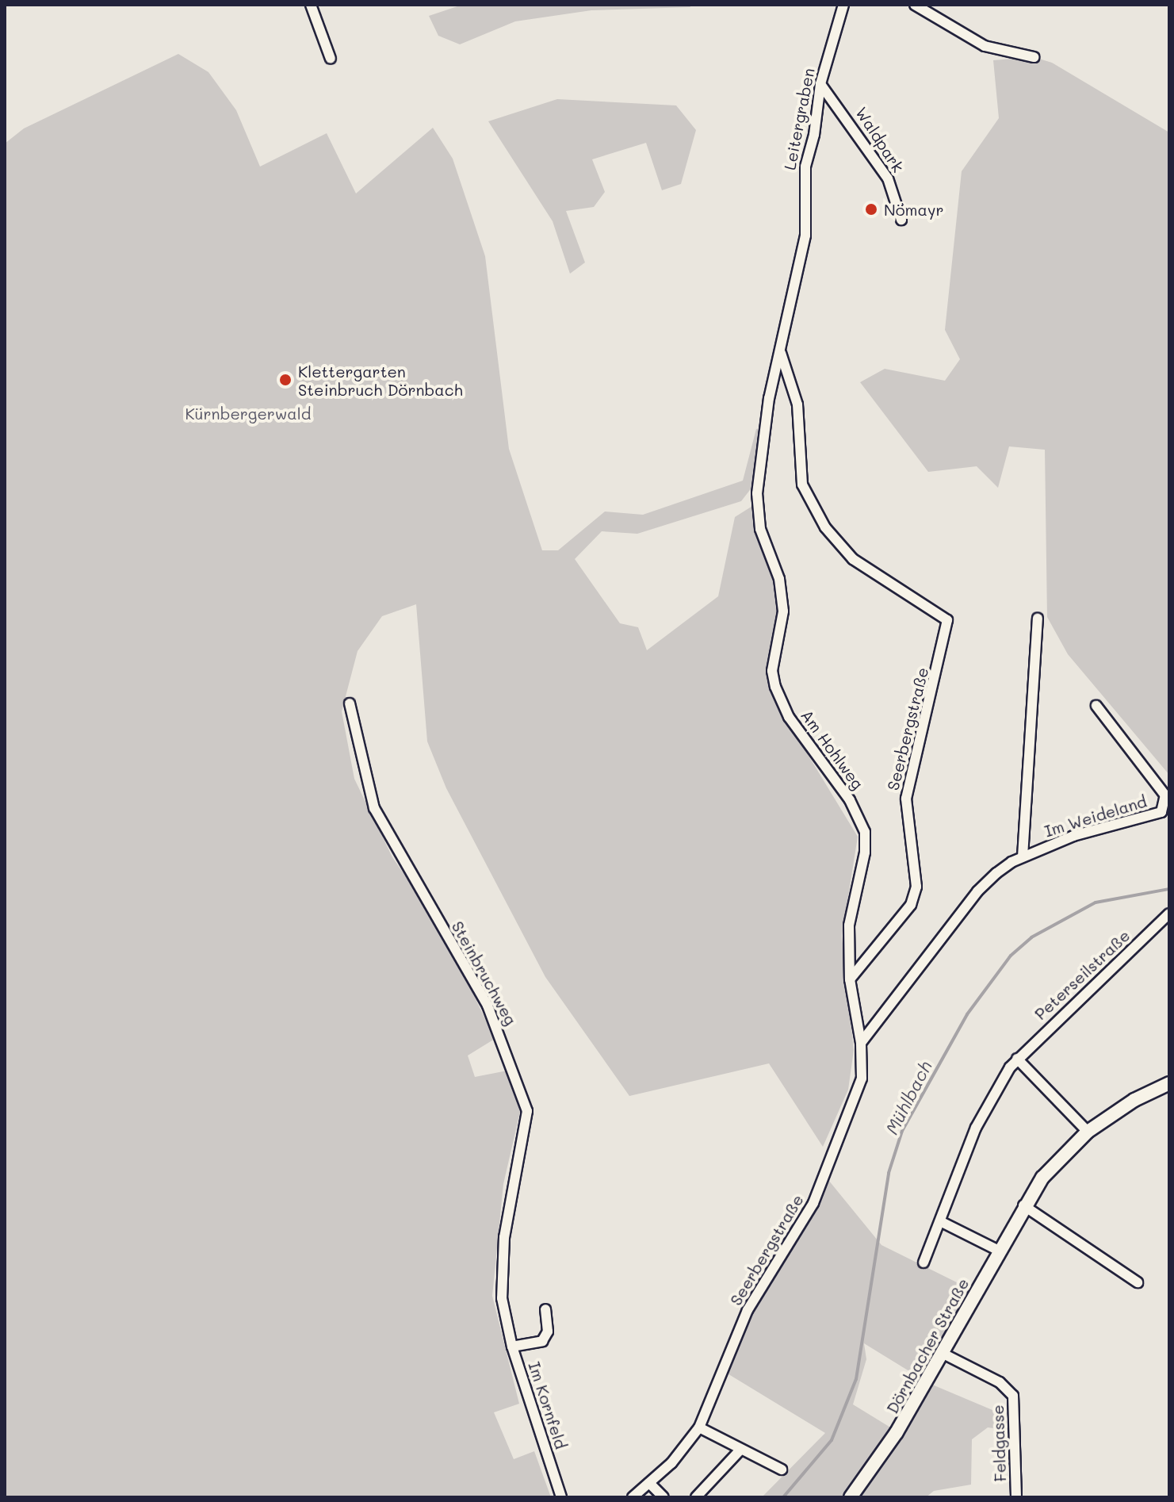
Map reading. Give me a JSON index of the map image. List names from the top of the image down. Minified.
{"streets":{"street":["Leitergraben","Waldpark","Seerbergstraße","Am Hohlweg","Im Weideland","Steinbruchweg","Peterseilstraße","Dörnbacher Straße","Im Kornfeld","Feldgasse"]},"crossings":[["Leitergraben","Waldpark"],["Leitergraben","Seerbergstraße"],["Leitergraben","Am Hohlweg"],["Seerbergstraße","Am Hohlweg"],["Seerbergstraße","Im Weideland"],["Steinbruchweg","Im Kornfeld"],["Dörnbacher Straße","Feldgasse"]],"water":["Mühlbach"],"parks":["Kürnbergerwald"],"places":["Nömayr","Klettergarten Steinbruch Dörnbach"]}
